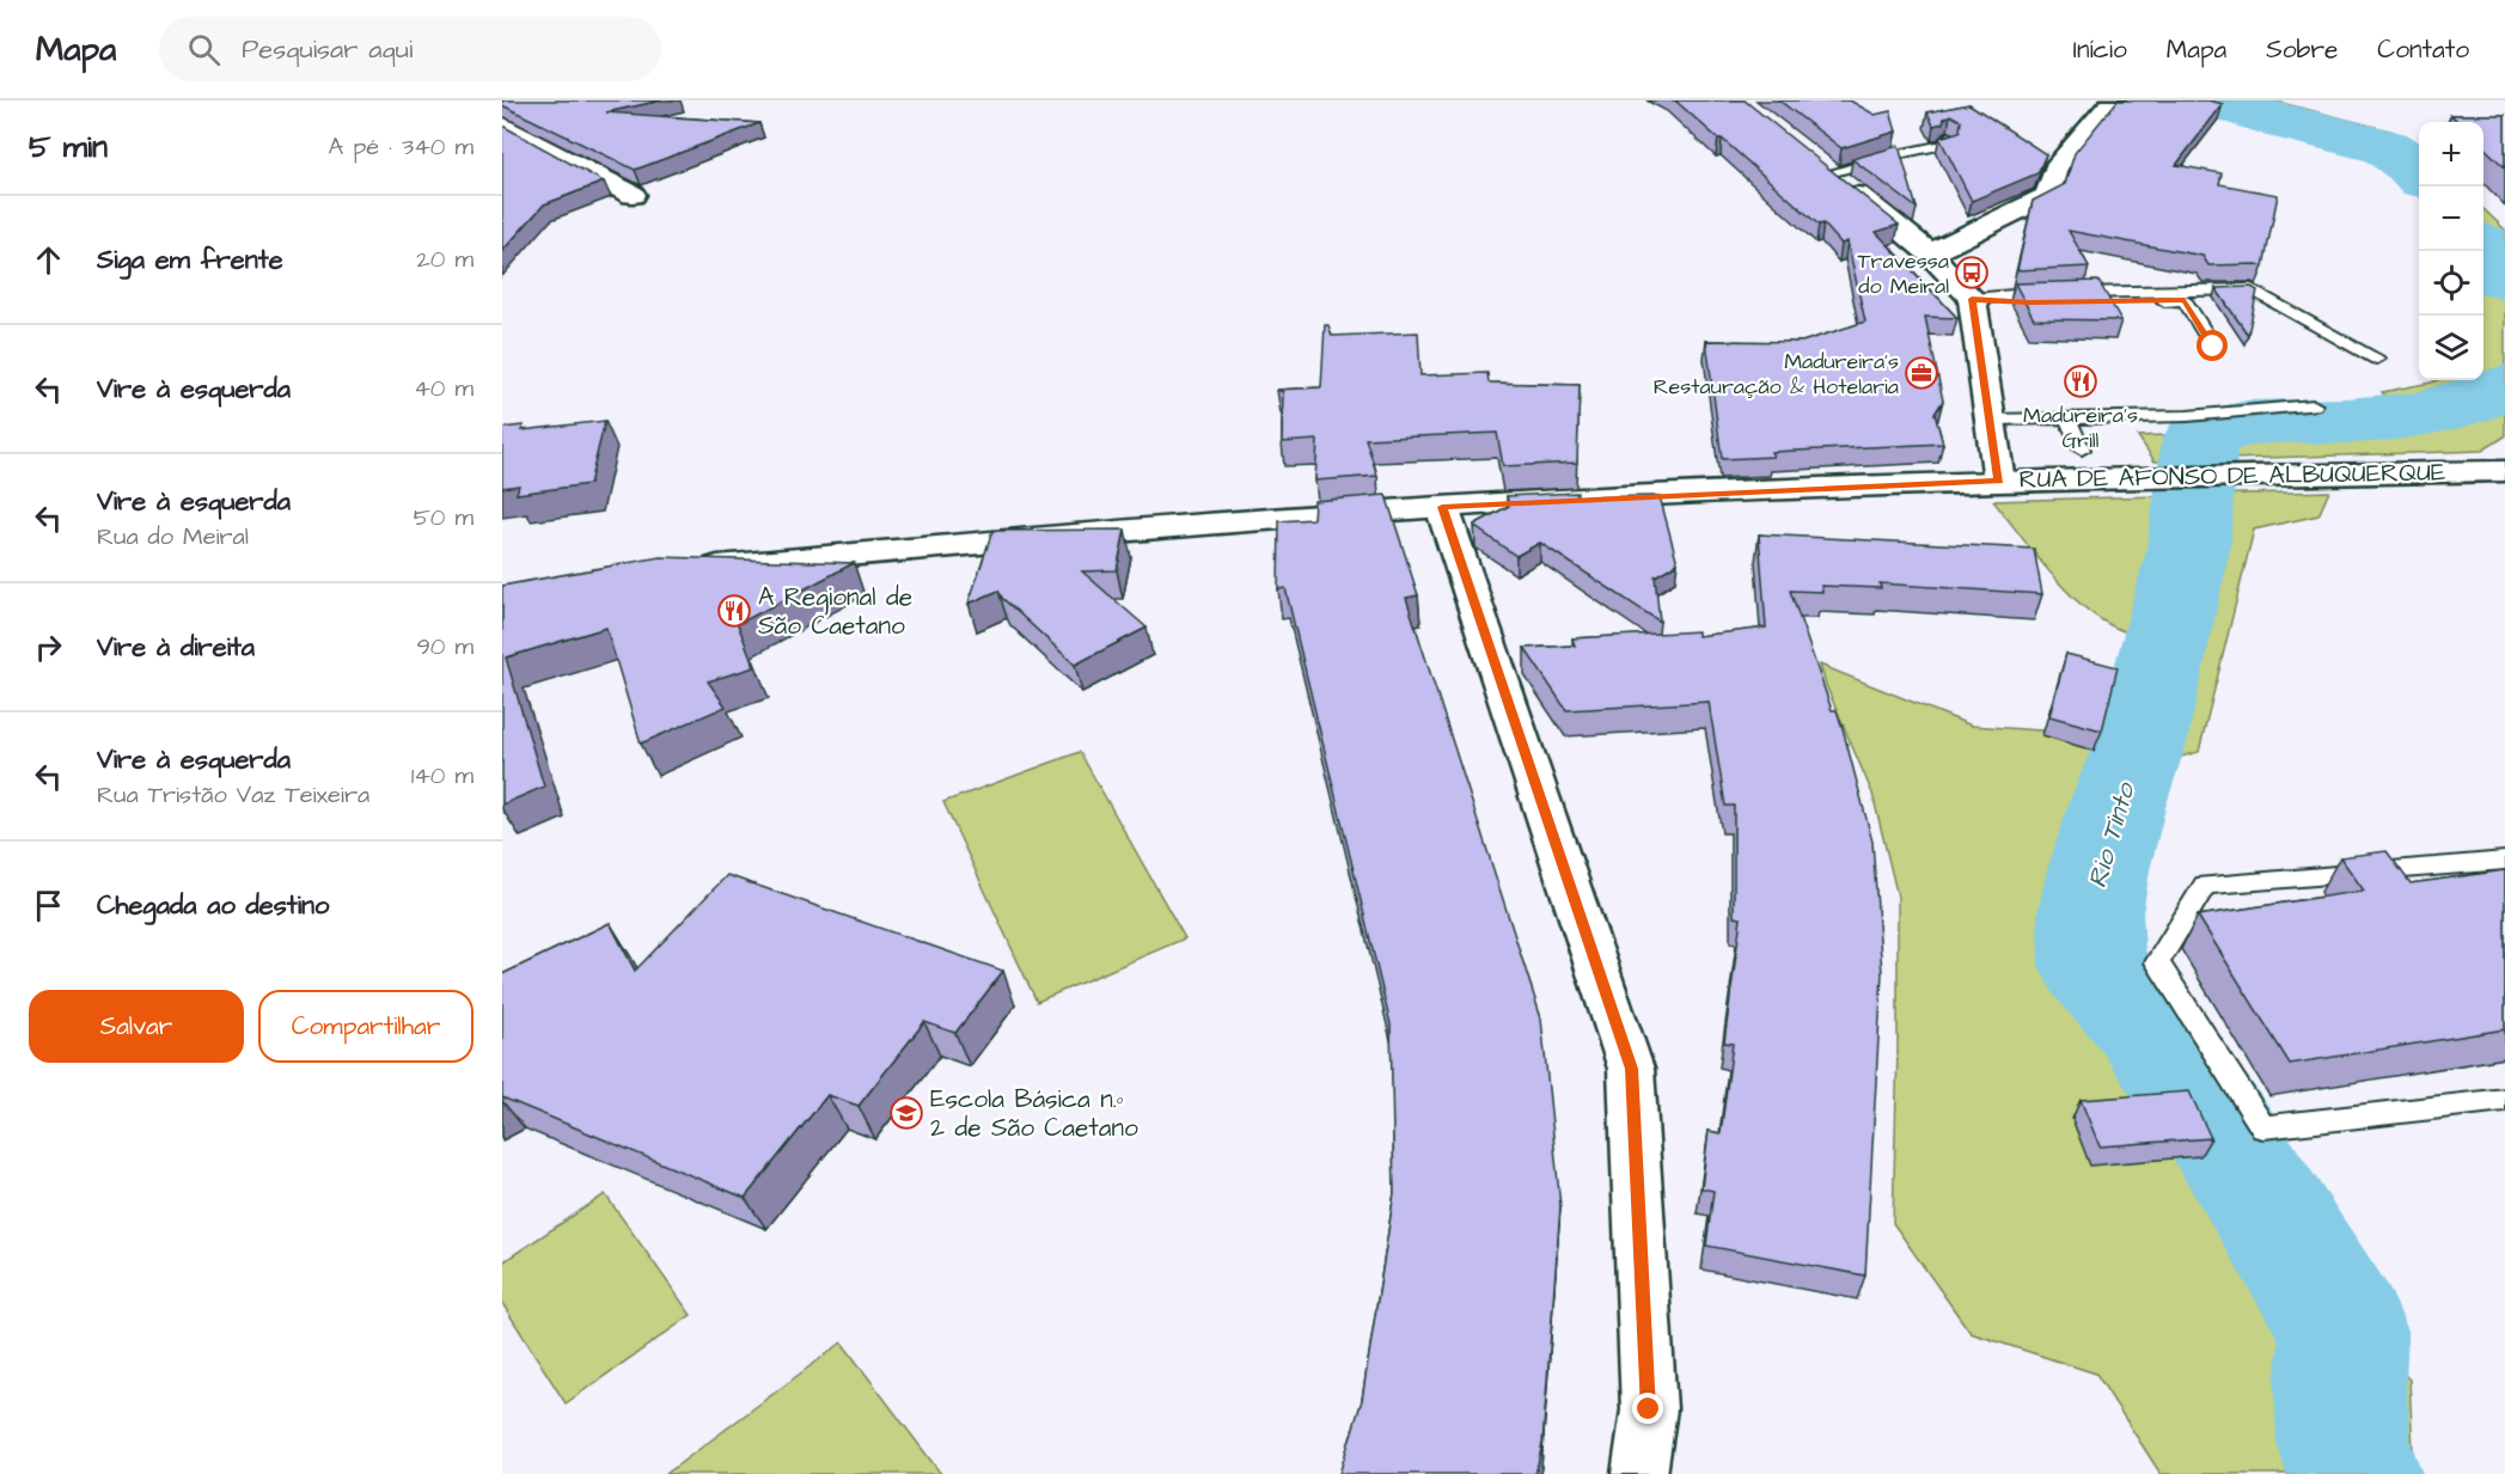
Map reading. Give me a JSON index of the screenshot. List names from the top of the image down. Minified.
{"streets":{"street":["RUA DE AFONSO DE ALBUQUERQUE"]},"water":["Rio Tinto"],"places":{"bus stop":["Travessa do Meiral"],"office":["Madureira's Restauração & Hotelaria"],"restaurant":["Madureira's Grill","A Regional de São Caetano"],"school or university":["Escola Básica n.º 2 de São Caetano"]},"page":{"header":"Mapa","search":"Pesquisar aqui","nav":["Início","Mapa","Sobre","Contato"],"heading":["5 min","A pé · 340 m"],"map_buttons":["+","−"],"list":[["Siga em frente","20 m"],["Vire à esquerda","40 m"],["Vire à esquerda","Rua do Meiral","50 m"],["Vire à direita","90 m"],["Vire à esquerda","Rua Tristão Vaz Teixeira","140 m"],"Chegada ao destino"],"buttons":["Salvar","Compartilhar"]}}
